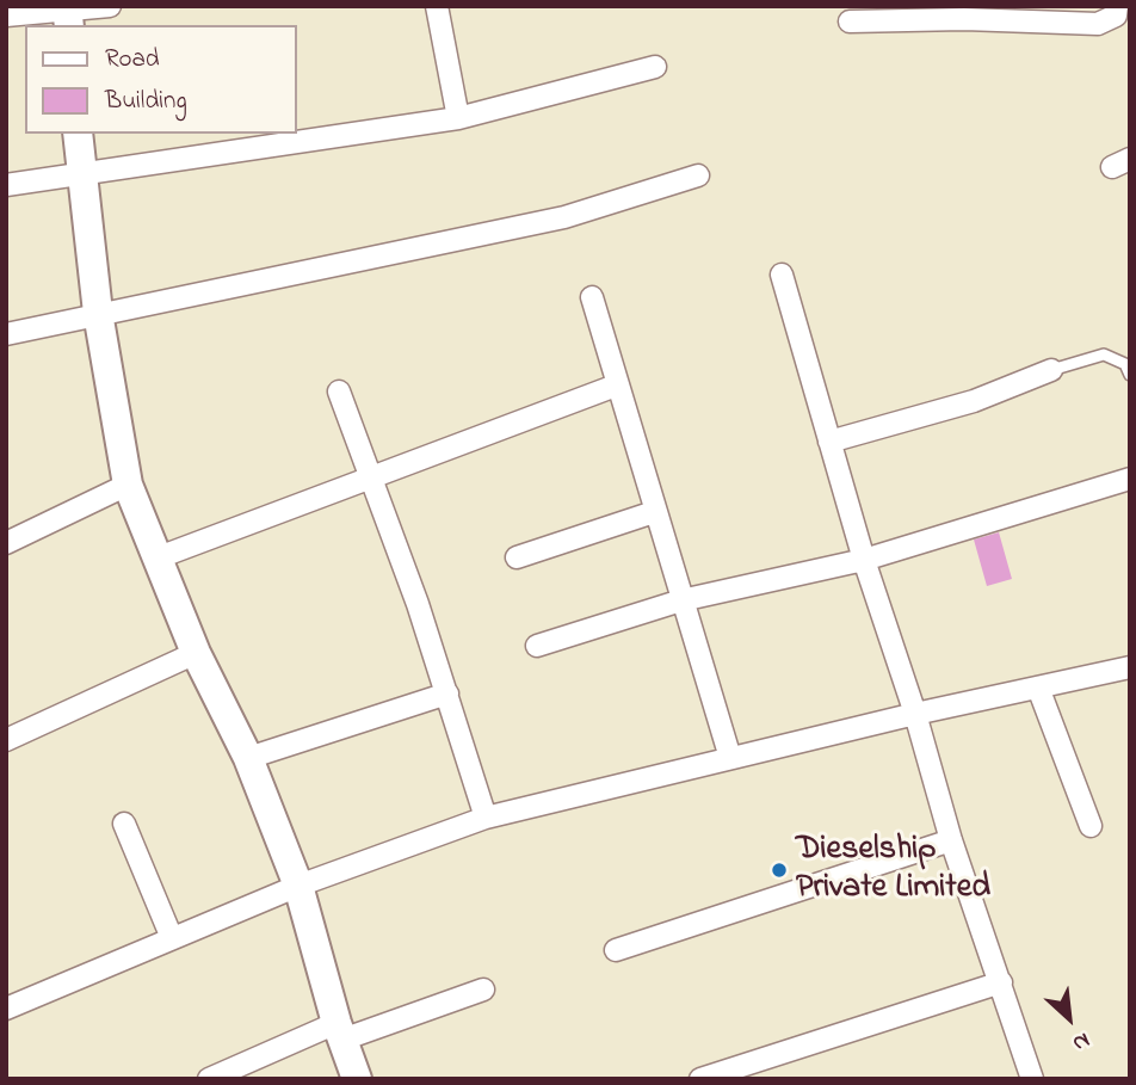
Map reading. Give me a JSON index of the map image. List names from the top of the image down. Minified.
{"places":["Dieselship Private Limited"],"legend":["Road","Building"],"north":"bottom right"}
